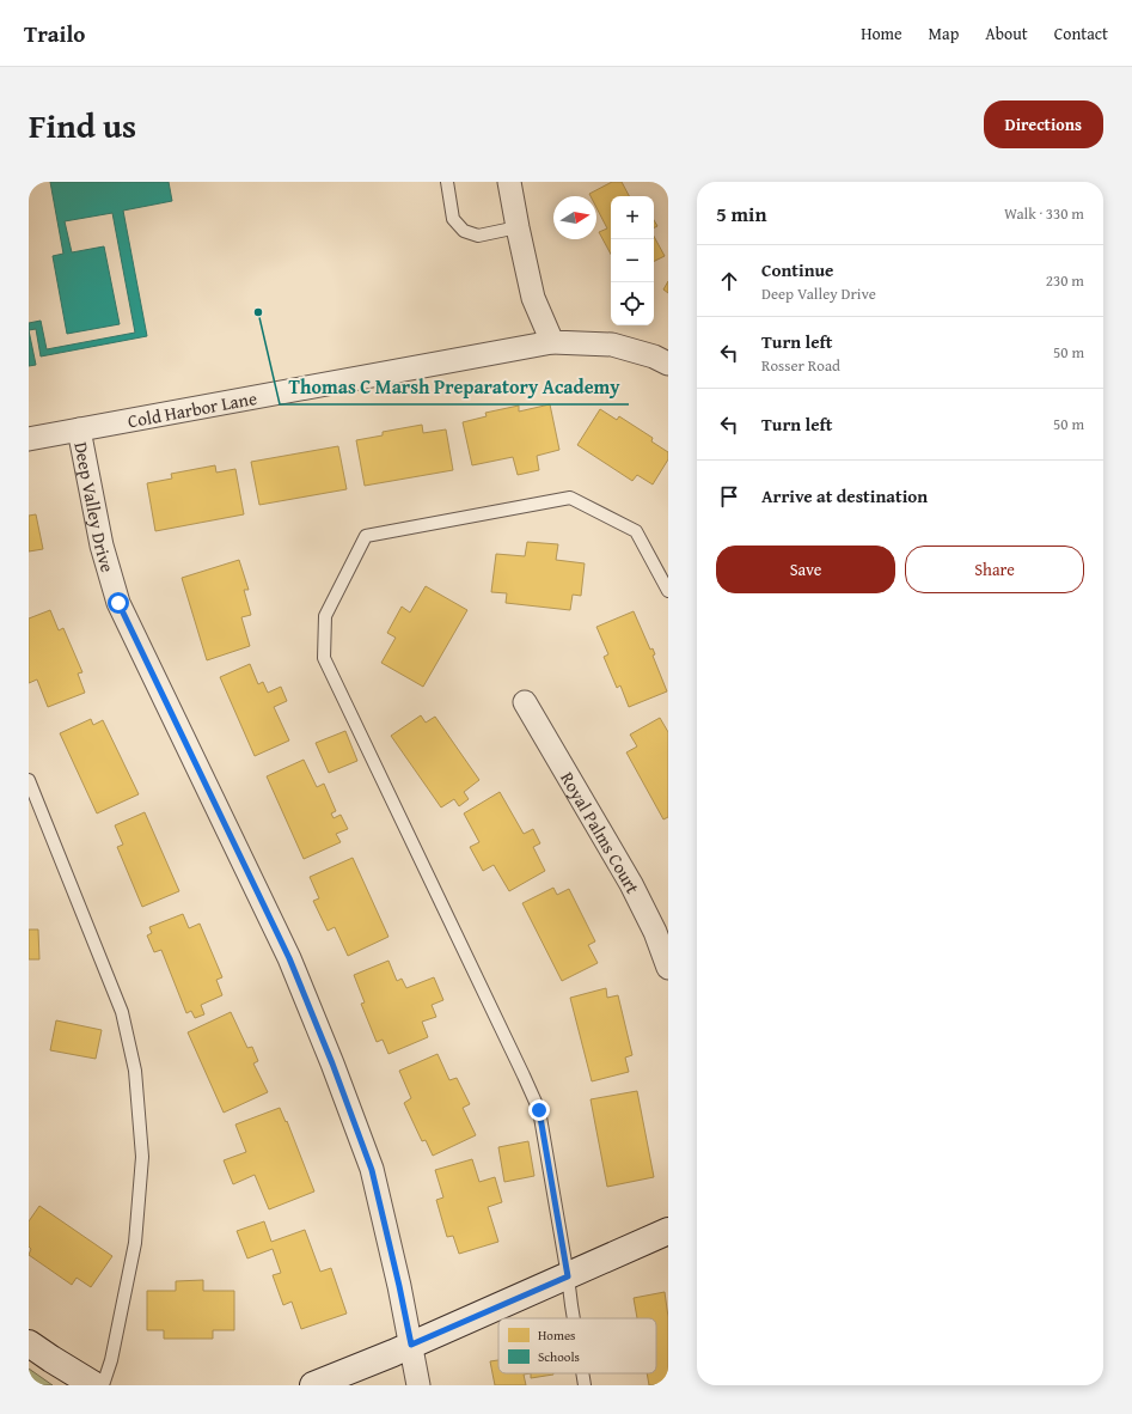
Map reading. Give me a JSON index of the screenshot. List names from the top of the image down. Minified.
{"streets":{"street":["Cold Harbor Lane","Deep Valley Drive","Royal Palms Court"]},"crossings":[["Cold Harbor Lane","Deep Valley Drive"]],"places":["Thomas C Marsh Preparatory Academy"],"legend":["Homes","Schools"],"north":"right","page":{"header":"Trailo","nav":["Home","Map","About","Contact"],"title":"Find us","buttons":["Directions",["Save","Share"]],"heading":["5 min","Walk · 330 m"],"map_buttons":["+","−"],"list":[["Continue","Deep Valley Drive","230 m"],["Turn left","Rosser Road","50 m"],["Turn left","50 m"],"Arrive at destination"]}}
